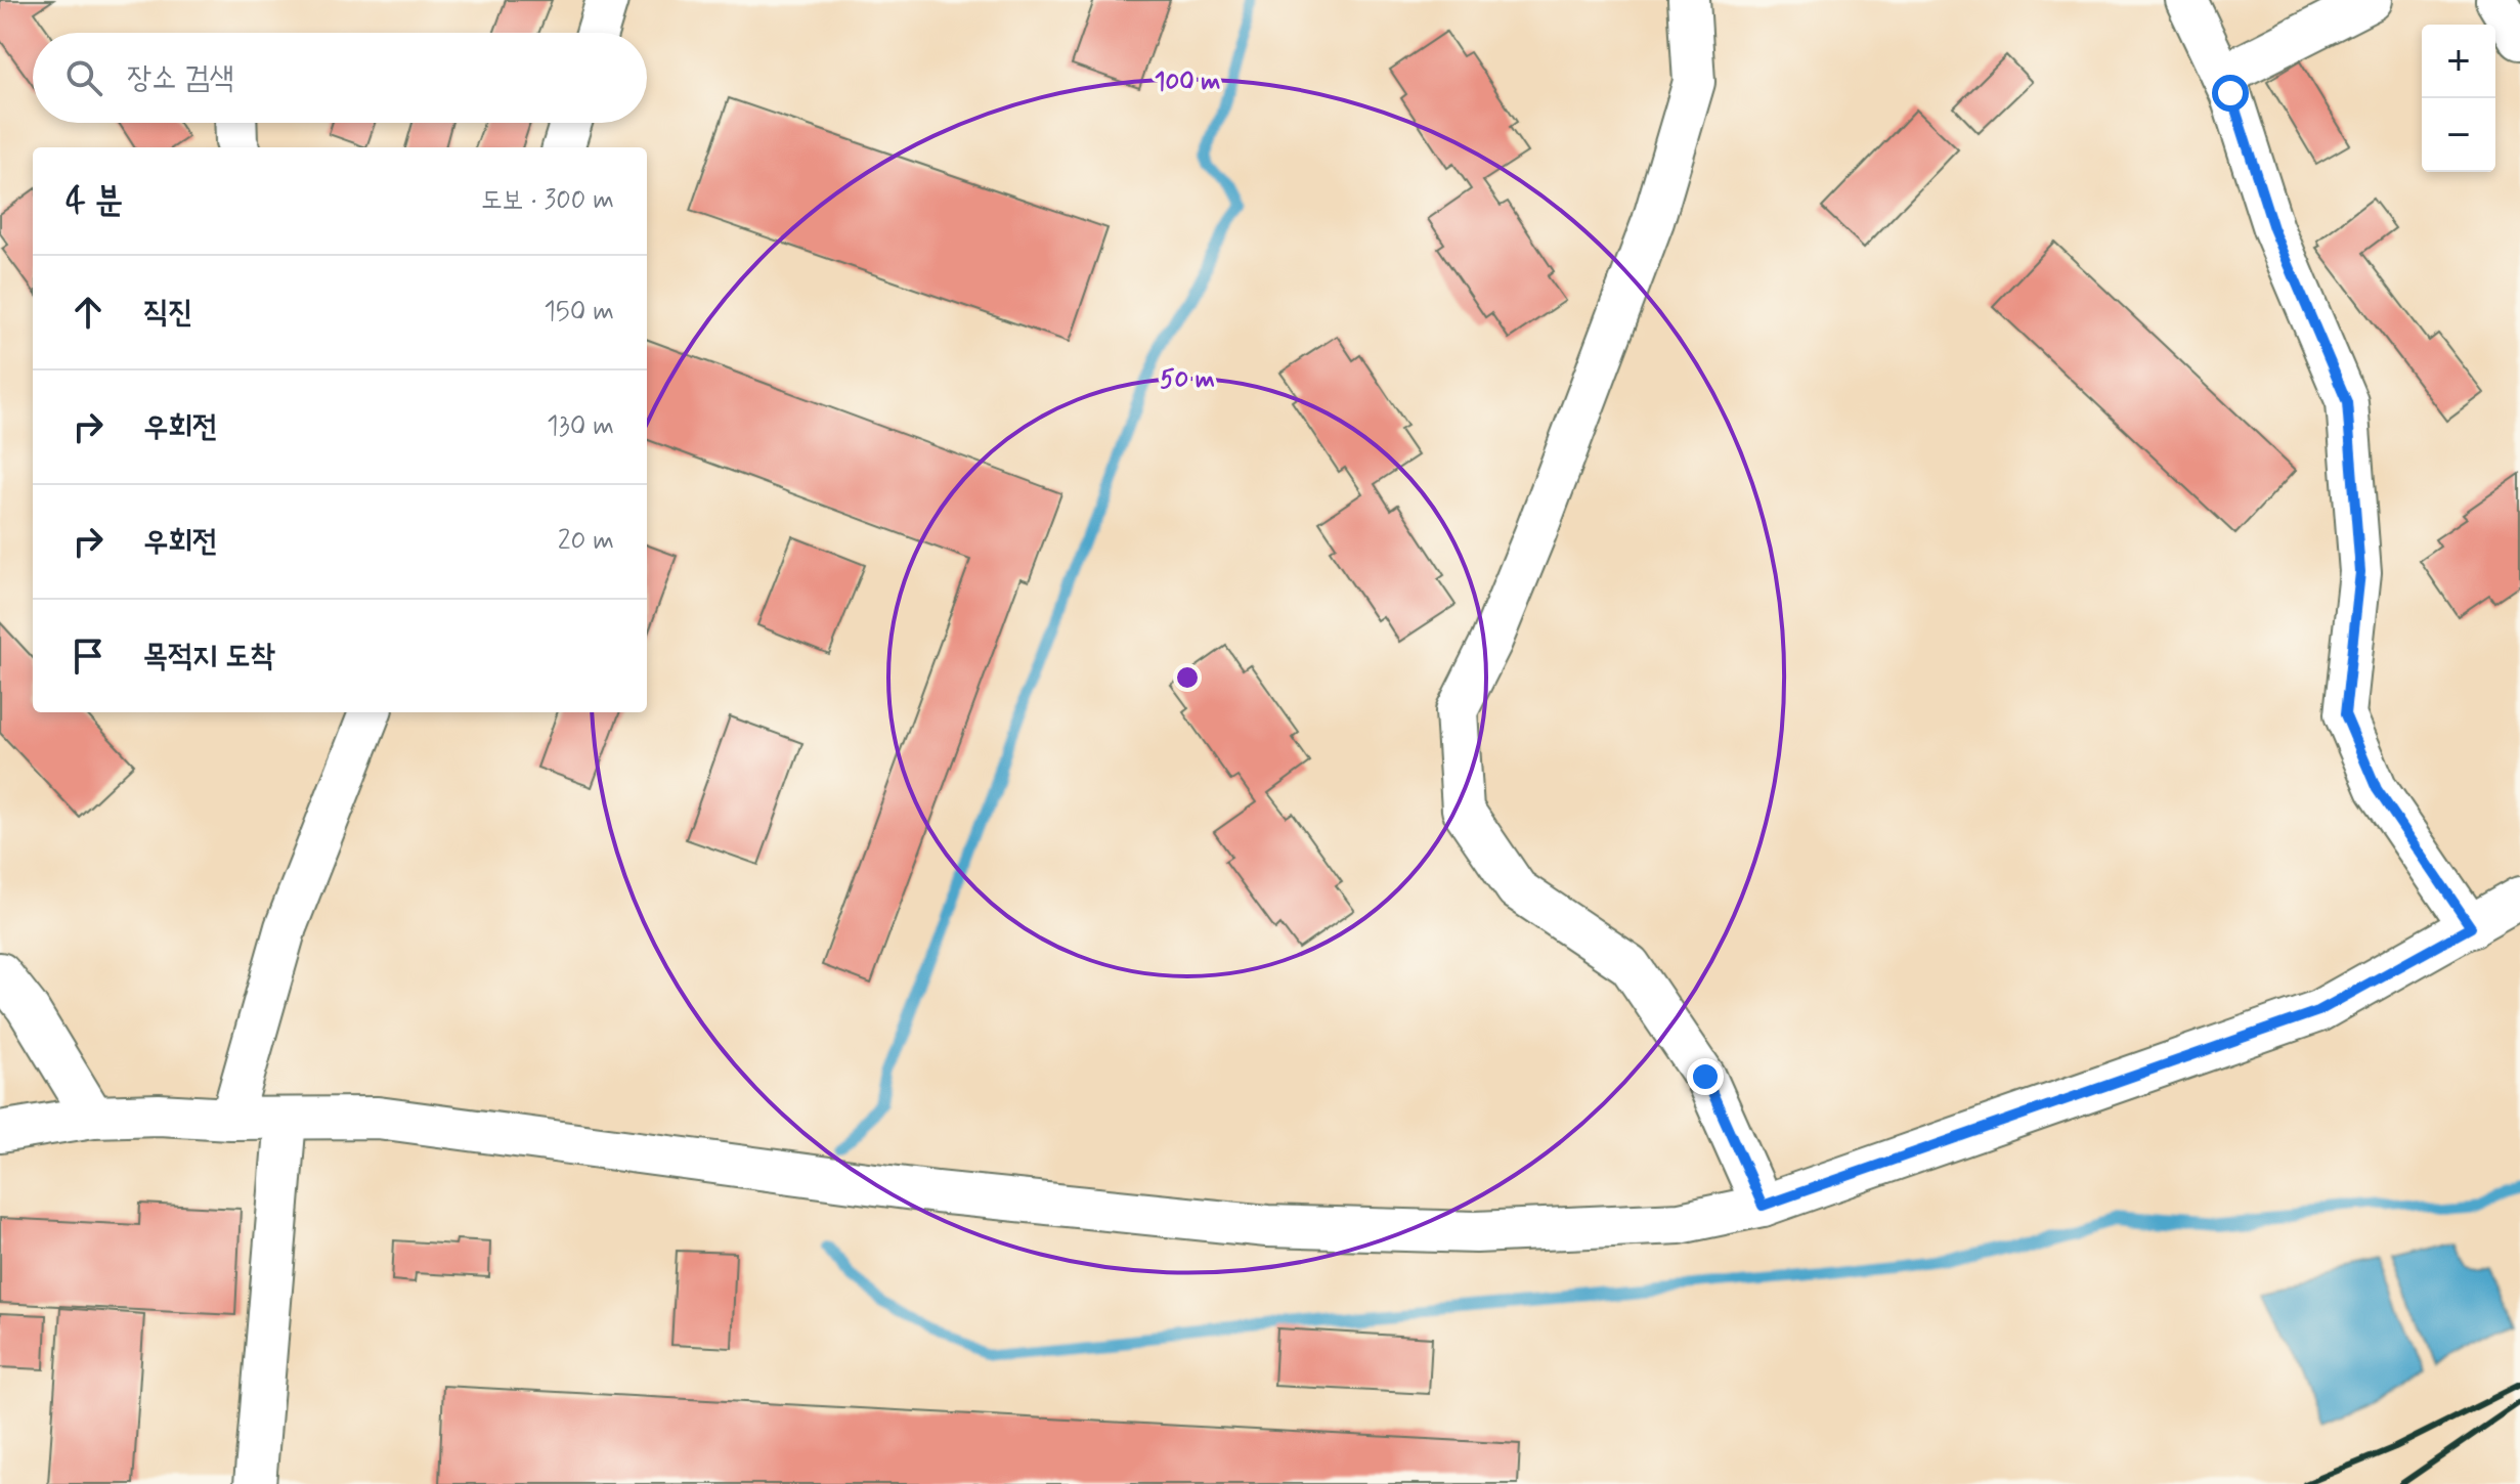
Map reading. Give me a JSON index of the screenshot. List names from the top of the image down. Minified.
{"page":{"map_buttons":["+","−"],"search":"장소 검색","heading":["4 분","도보 · 300 m"],"list":[["직진","150 m"],["우회전","130 m"],["우회전","20 m"],"목적지 도착"]},"rings":["100 m","50 m"]}
